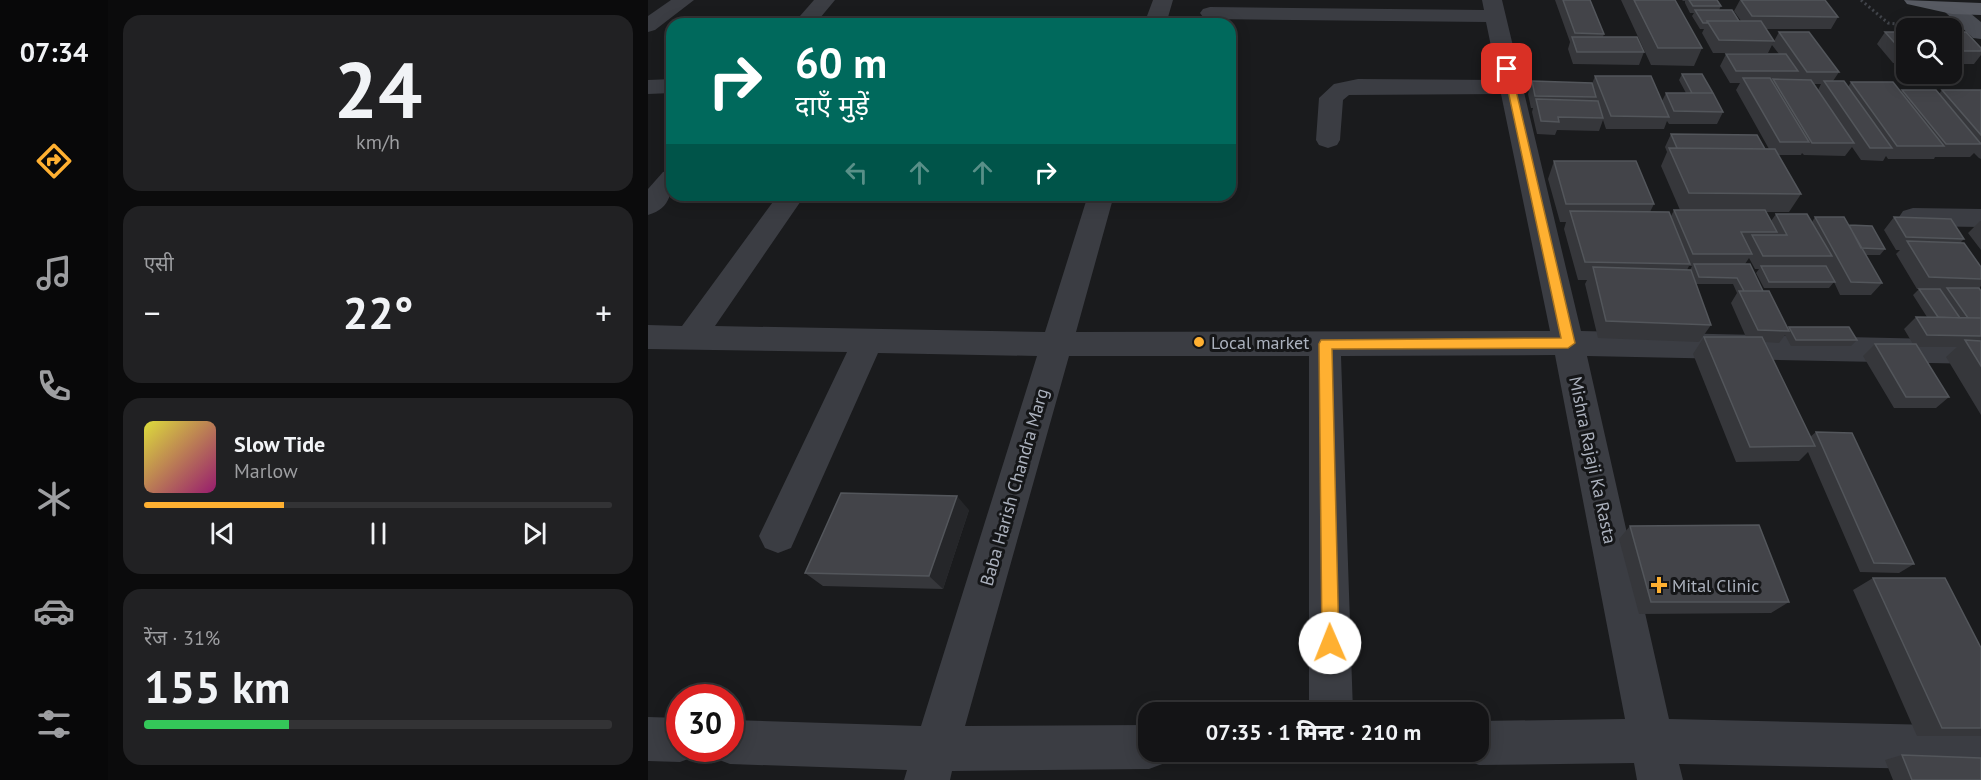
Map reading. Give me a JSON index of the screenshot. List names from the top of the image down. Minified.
{"streets":{"street":["Mishra Rajaji Ka Rasta","Baba Harish Chandra Marg"]},"places":{"other":["Local market"],"health":["Mital Clinic"]},"page":{"tabs":"07:34","tile":[["24","km/h"],"एसी",["रेंज · 31%","155 km"]],"turn":["60 m","दाएँ मुड़ें"],"heat":["−","22°","+"],"song":["Slow Tide","Marlow"],"limit":"30","trip":"07:35 · 1 मिनट · 210 m"}}
